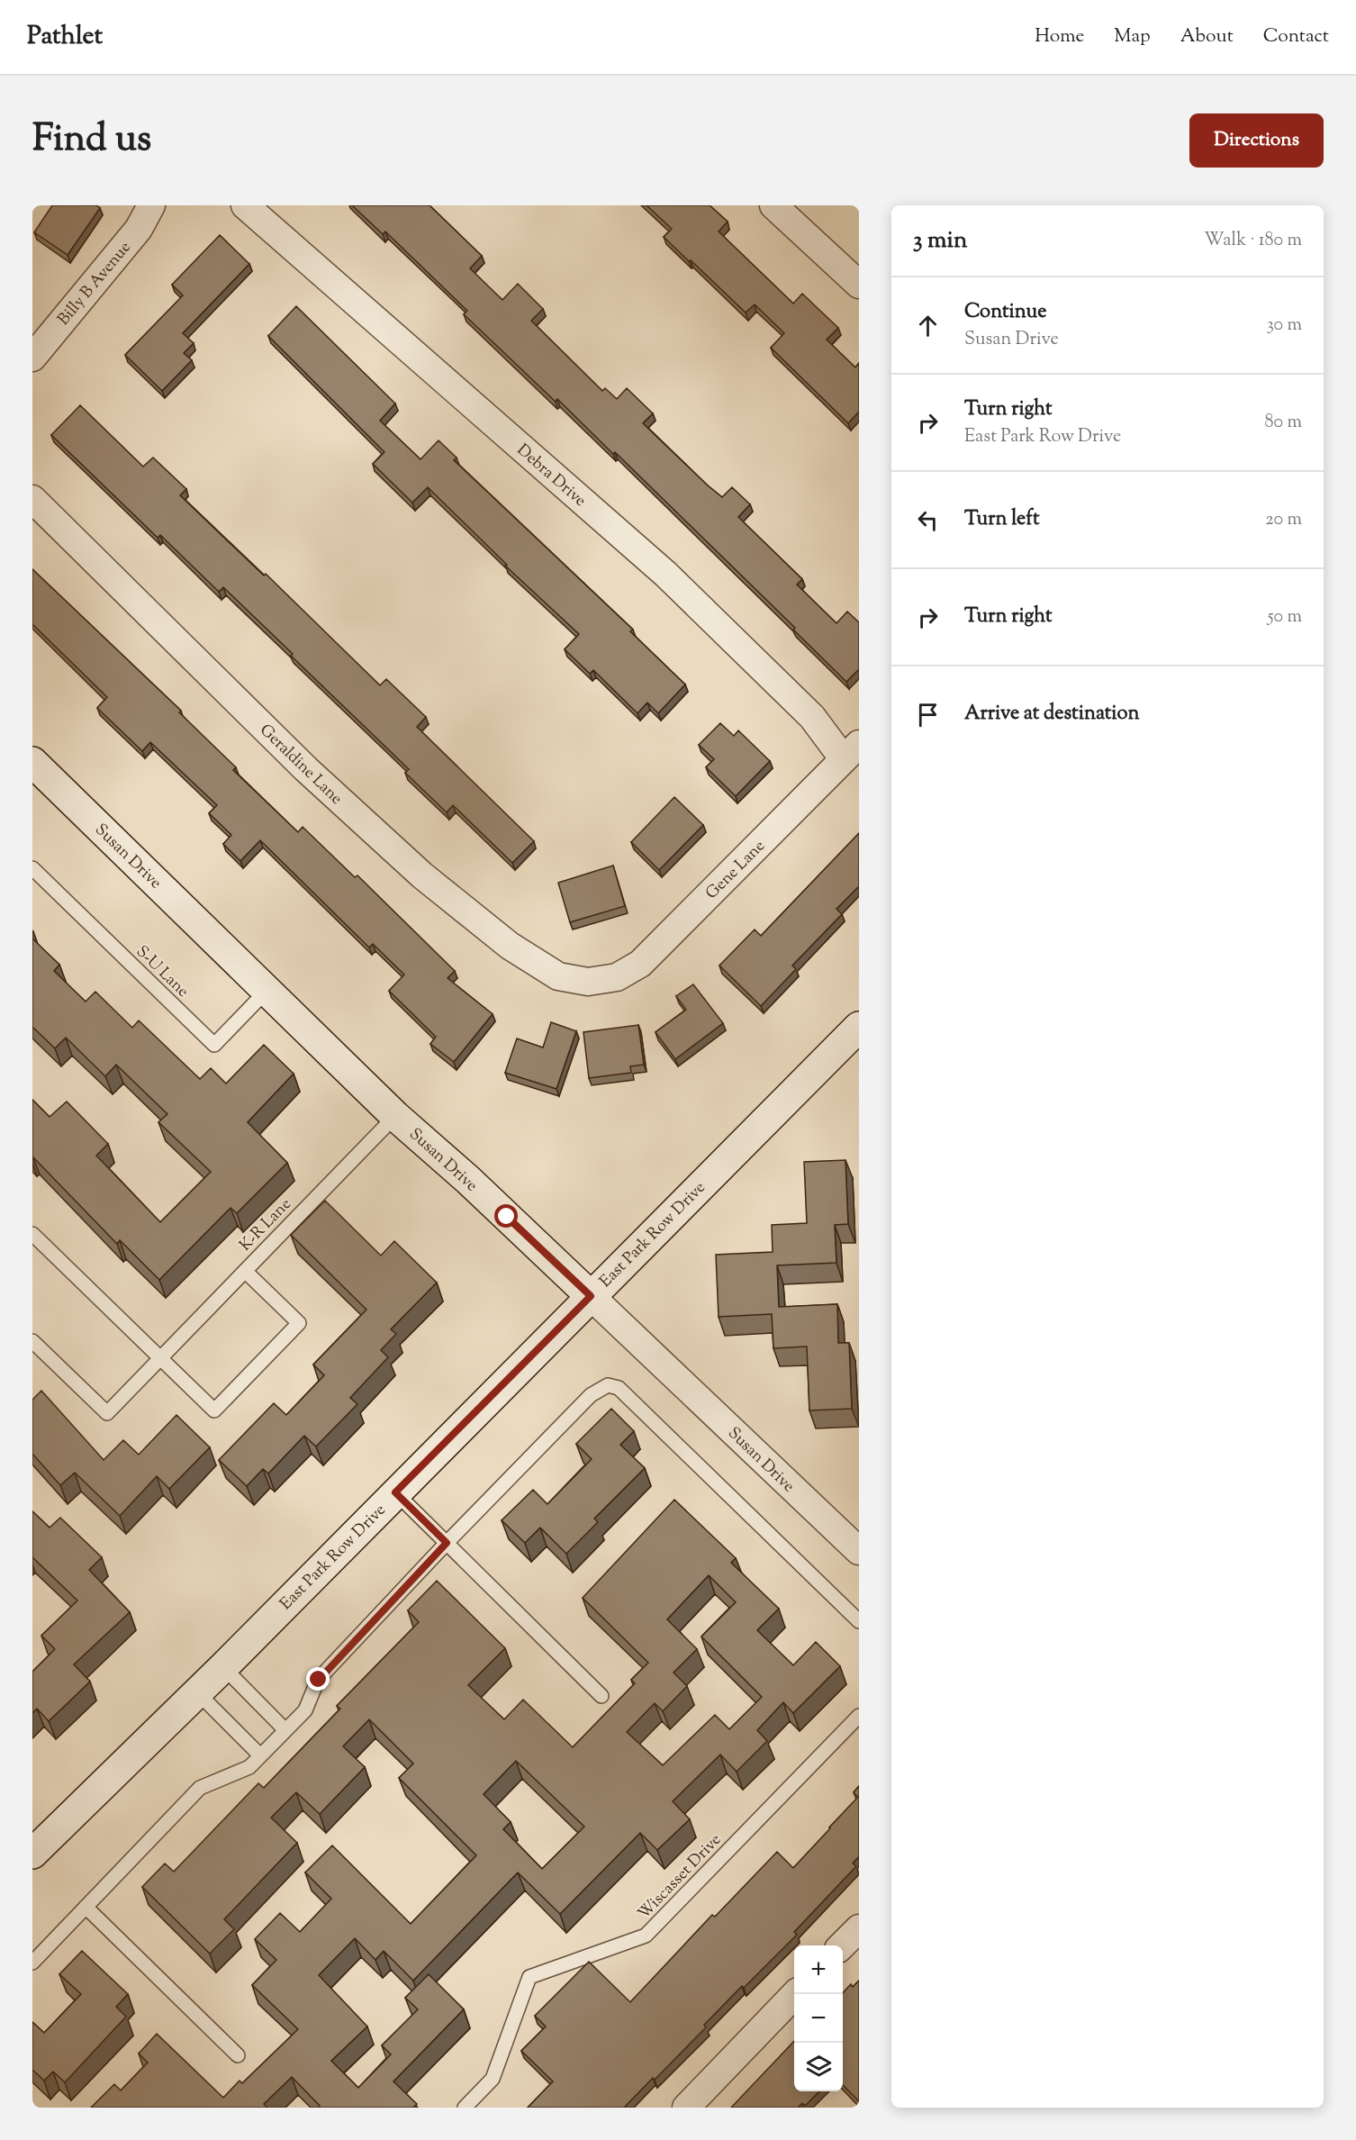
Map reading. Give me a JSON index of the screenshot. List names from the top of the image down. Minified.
{"streets":{"main road":["Susan Drive","East Park Row Drive"],"street":["Billy B Avenue","Debra Drive","Geraldine Lane","Gene Lane"],"lane":["S-U Lane","K-R Lane","Wiscasset Drive"]},"crossings":[["Debra Drive","Gene Lane"],["Geraldine Lane","Gene Lane"],["Susan Drive","S-U Lane"],["Susan Drive","K-R Lane"],["Susan Drive","East Park Row Drive"]],"page":{"header":"Pathlet","nav":["Home","Map","About","Contact"],"title":"Find us","buttons":"Directions","heading":["3 min","Walk · 180 m"],"list":[["Continue","Susan Drive","30 m"],["Turn right","East Park Row Drive","80 m"],["Turn left","20 m"],["Turn right","50 m"],"Arrive at destination"],"map_buttons":["+","−"]}}
